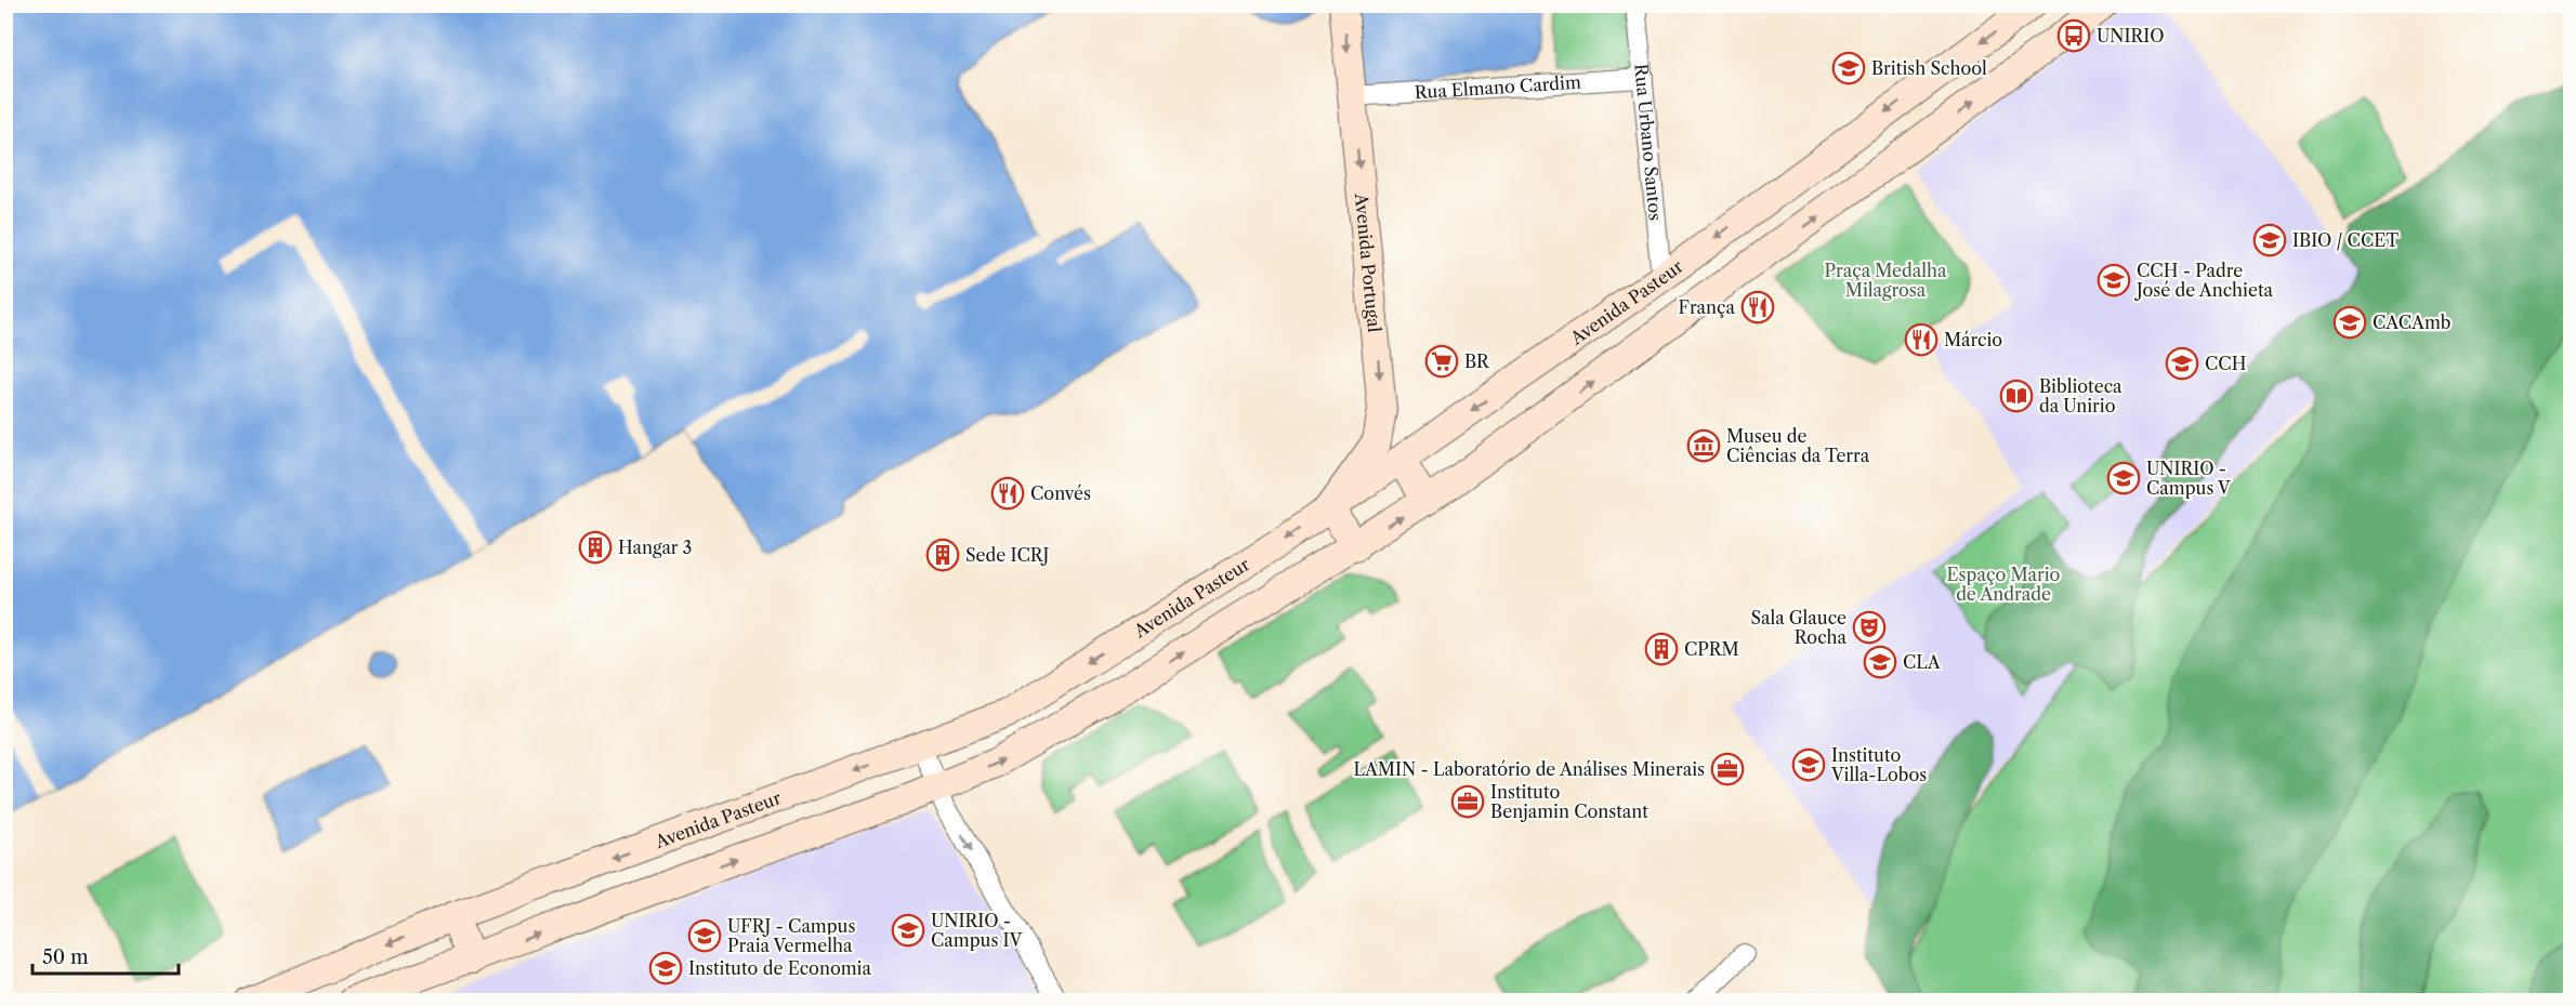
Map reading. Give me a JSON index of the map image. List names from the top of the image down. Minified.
{"streets":{"street":["Rua Elmano Cardim","Rua Urbano Santos","Avenida Portugal","Avenida Pasteur"]},"crossings":[["Rua Elmano Cardim","Rua Urbano Santos"],["Rua Elmano Cardim","Avenida Portugal"],["Rua Urbano Santos","Avenida Pasteur"],["Avenida Portugal","Avenida Pasteur"]],"one_way":["Avenida Portugal"],"parks":["Praça Medalha Milagrosa","Espaço Mario de Andrade"],"places":{"bus stop":["UNIRIO"],"school or university":["British School","IBIO / CCET","CCH - Padre José de Anchieta","CACAmb","CCH","UNIRIO - Campus V","CLA","Instituto Villa-Lobos","UNIRIO - Campus IV","UFRJ - Campus Praia Vermelha","Instituto de Economia"],"restaurant":["França","Márcio","Convés"],"supermarket":["BR"],"library":["Biblioteca da Unirio"],"museum":["Museu de Ciências da Terra"],"building":["Hangar 3","Sede ICRJ","CPRM"],"theatre":["Sala Glauce Rocha"],"office":["LAMIN - Laboratório de Análises Minerais","Instituto Benjamin Constant"]},"scale_bar":"50 m"}
